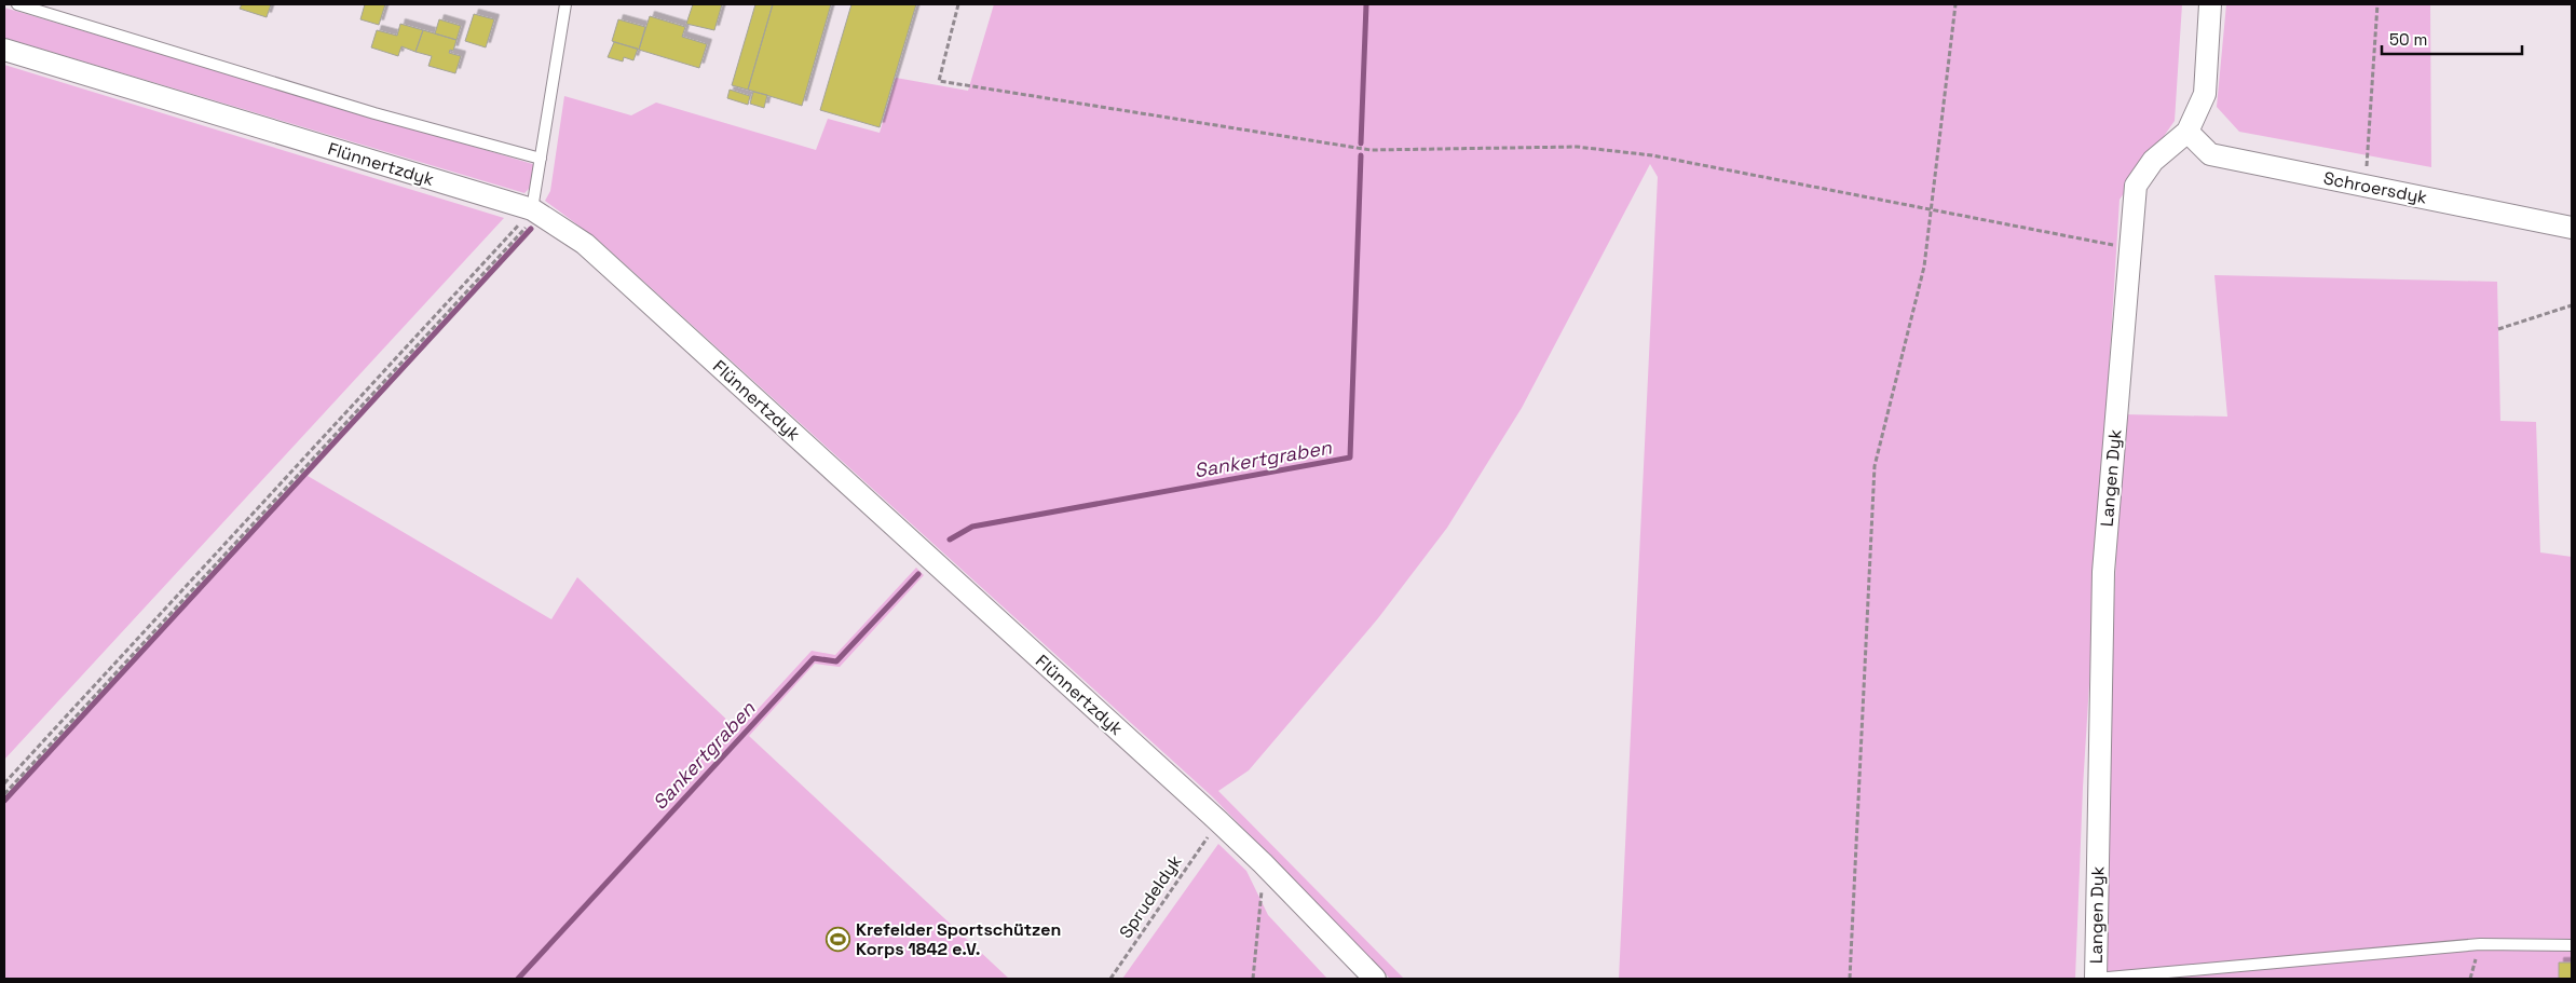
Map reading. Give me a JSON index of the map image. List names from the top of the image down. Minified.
{"streets":{"street":["Flünnertzdyk","Schroersdyk","Langen Dyk"],"path":["Sprudeldyk"]},"crossings":[["Schroersdyk","Langen Dyk"]],"water":["Sankertgraben"],"places":{"sports":["Krefelder Sportschützen Korps 1842 e.V."]},"scale_bar":"50 m"}
